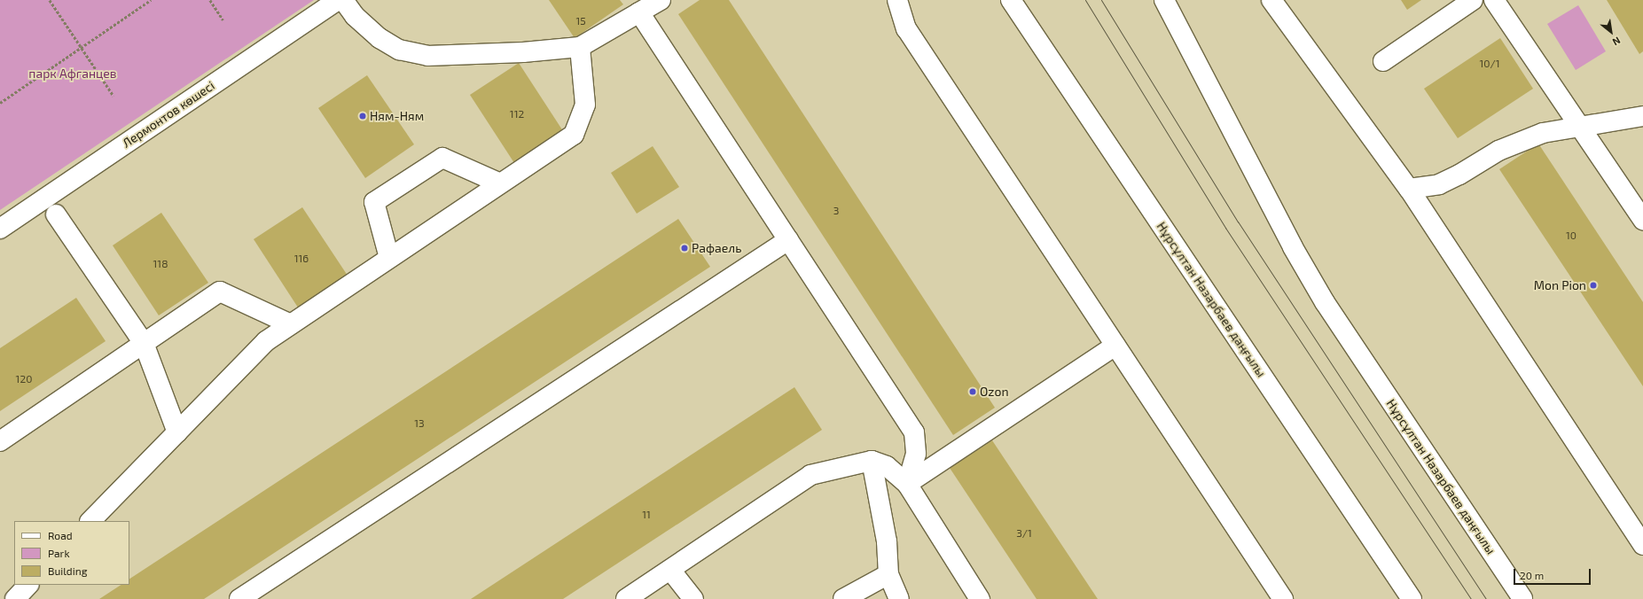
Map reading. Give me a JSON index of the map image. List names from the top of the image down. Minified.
{"streets":{"main road":["Лермонтов көшесі","Нұрсұлтан Назарбаев даңғылы"]},"parks":["парк Афганцев"],"places":["Ням-Ням","Рафаель","Mon Pion","Ozon"],"house_numbers":["15","10/1","112","3","10","116","118","120","13","11","3/1"],"legend":["Road","Park","Building"],"scale_bar":"20 m","north":"bottom right"}
